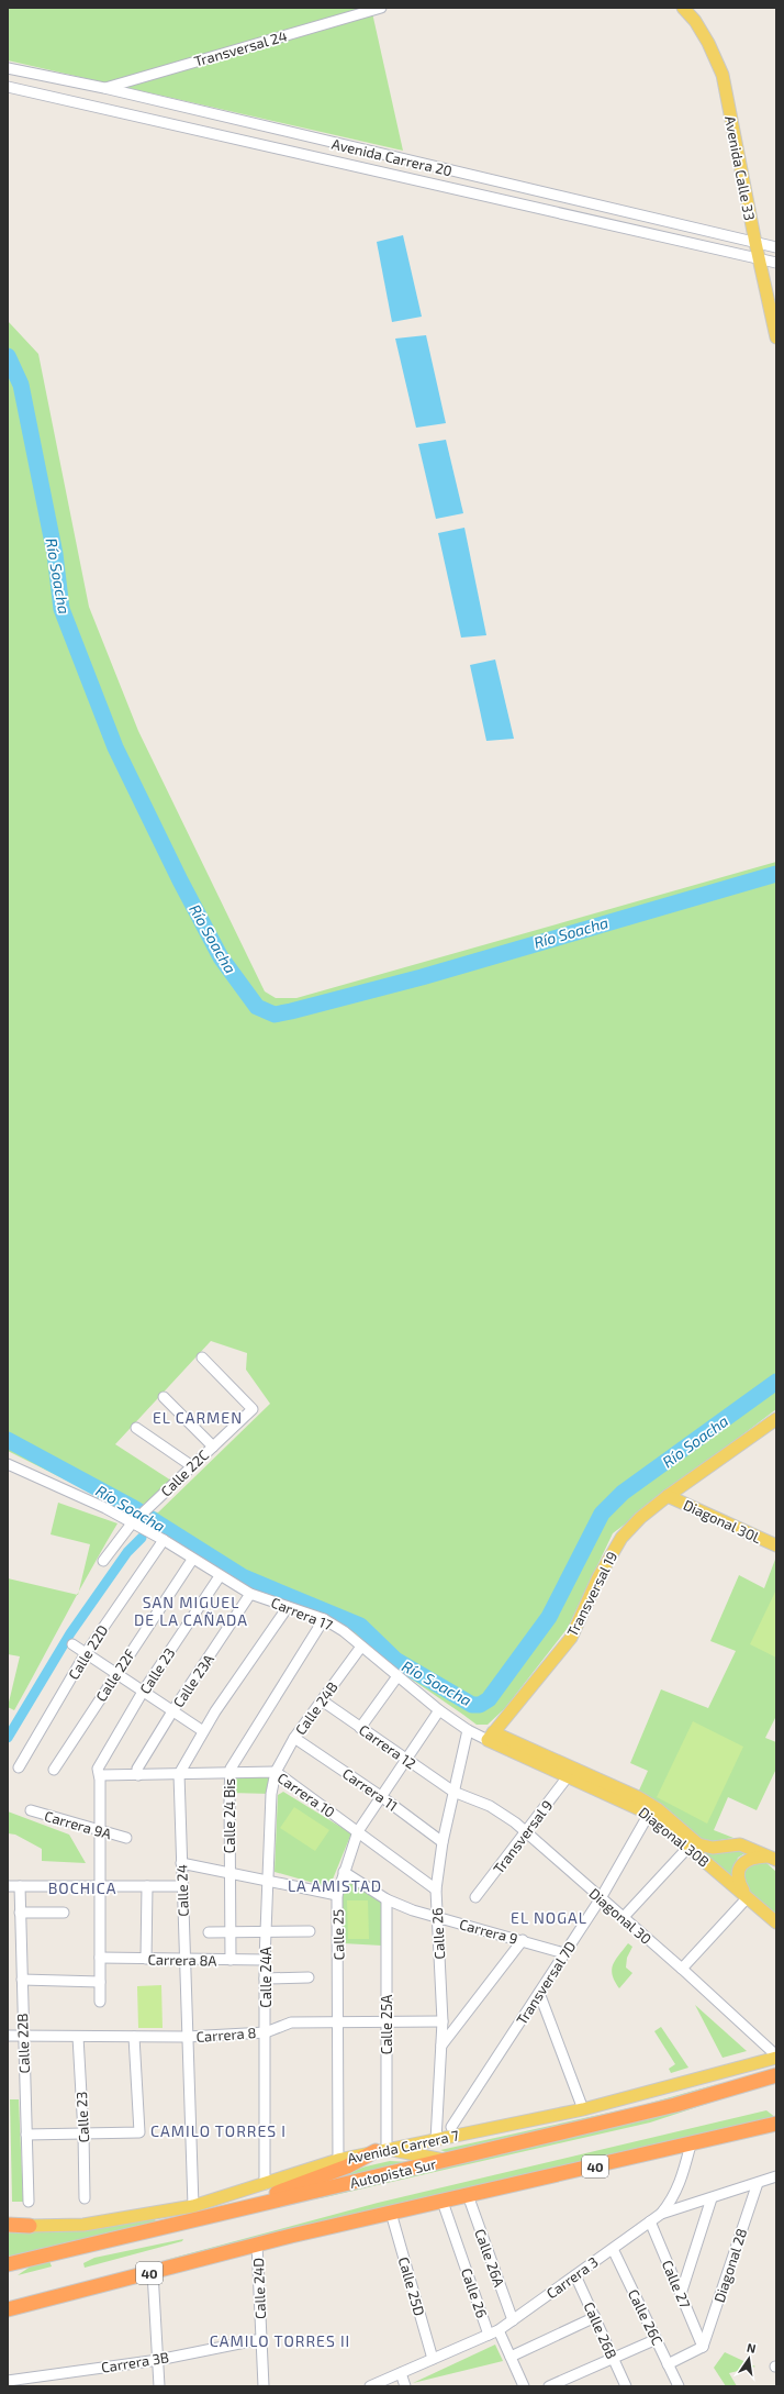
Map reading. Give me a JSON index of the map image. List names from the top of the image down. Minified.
{"streets":{"highway":["40","Autopista Sur"],"main road":["Avenida Calle 33","Diagonal 30L","Transversal 19","Diagonal 30B","Avenida Carrera 7"],"street":["Transversal 24","Avenida Carrera 20","Calle 22C","Carrera 17","Calle 22D","Calle 23","Calle 22F","Calle 23A","Calle 24B","Carrera 12","Carrera 11","Carrera 10","Calle 24 Bis","Carrera 9A","Transversal 9","Calle 24","Diagonal 30","Carrera 9","Calle 26","Calle 25","Carrera 8A","Calle 24A","Transversal 7D","Calle 25A","Carrera 8","Calle 22B","Calle 26A","Diagonal 28","Carrera 3","Calle 27","Calle 25D","Calle 24D","Calle 26C","Calle 26B","Carrera 3B"]},"crossings":[["Transversal 24","Avenida Carrera 20"],["Avenida Carrera 20","Avenida Calle 33"],["Calle 22C","Carrera 17"],["Diagonal 30L","Transversal 19"],["Transversal 19","Carrera 17"],["Transversal 19","Diagonal 30B"],["Carrera 17","Calle 22D"],["Carrera 17","Calle 23"],["Carrera 17","Calle 22F"],["Carrera 17","Calle 23A"],["Carrera 17","Calle 24B"],["Carrera 17","Calle 24 Bis"],["Carrera 17","Diagonal 30B"],["Carrera 17","Calle 26"],["Carrera 17","Calle 25"],["Calle 23","Carrera 10"],["Calle 23","Carrera 8"],["Calle 23A","Carrera 10"],["Calle 24B","Carrera 12"],["Calle 24B","Carrera 11"],["Calle 24B","Carrera 10"],["Calle 24B","Calle 24A"],["Carrera 12","Diagonal 30"],["Carrera 12","Calle 26"],["Carrera 12","Calle 25"],["Carrera 11","Calle 26"],["Carrera 11","Calle 25"],["Carrera 10","Calle 24 Bis"],["Carrera 10","Calle 24"],["Carrera 10","Calle 26"],["Carrera 10","Calle 25"],["Carrera 10","Calle 24A"],["Calle 24 Bis","Carrera 8A"],["Transversal 9","Diagonal 30B"],["Transversal 9","Diagonal 30"],["Diagonal 30B","Transversal 7D"],["Calle 24","Carrera 8A"],["Calle 24","Carrera 8"],["Calle 24","Avenida Carrera 7"],["Diagonal 30","Calle 26"],["Diagonal 30","Transversal 7D"],["Diagonal 30","Avenida Carrera 7"],["Carrera 9","Calle 26"],["Carrera 9","Calle 25"],["Carrera 9","Transversal 7D"],["Carrera 9","Calle 25A"],["Calle 26","Carrera 8"],["Calle 26","Avenida Carrera 7"],["Calle 26","40"],["Calle 26","Carrera 3"],["Calle 25","Carrera 8"],["Calle 25","Avenida Carrera 7"],["Carrera 8A","Calle 24A"],["Calle 24A","Carrera 8"],["Calle 24A","Avenida Carrera 7"],["Calle 25A","Carrera 8"],["Calle 25A","Avenida Carrera 7"],["Carrera 8","Calle 22B"],["40","Calle 26A"],["40","Calle 25D"],["40","Calle 24D"],["Calle 26A","Carrera 3"],["Diagonal 28","Carrera 3"],["Diagonal 28","Calle 27"],["Carrera 3","Calle 27"],["Carrera 3","Calle 25D"],["Carrera 3","Calle 26C"],["Carrera 3","Calle 26B"],["Calle 24D","Carrera 3B"]],"districts":["EL CARMEN","SAN MIGUEL DE LA CAÑADA","LA AMISTAD","BOCHICA","EL NOGAL","CAMILO TORRES I","CAMILO TORRES II"],"water":["Río Soacha"],"north":"top"}
